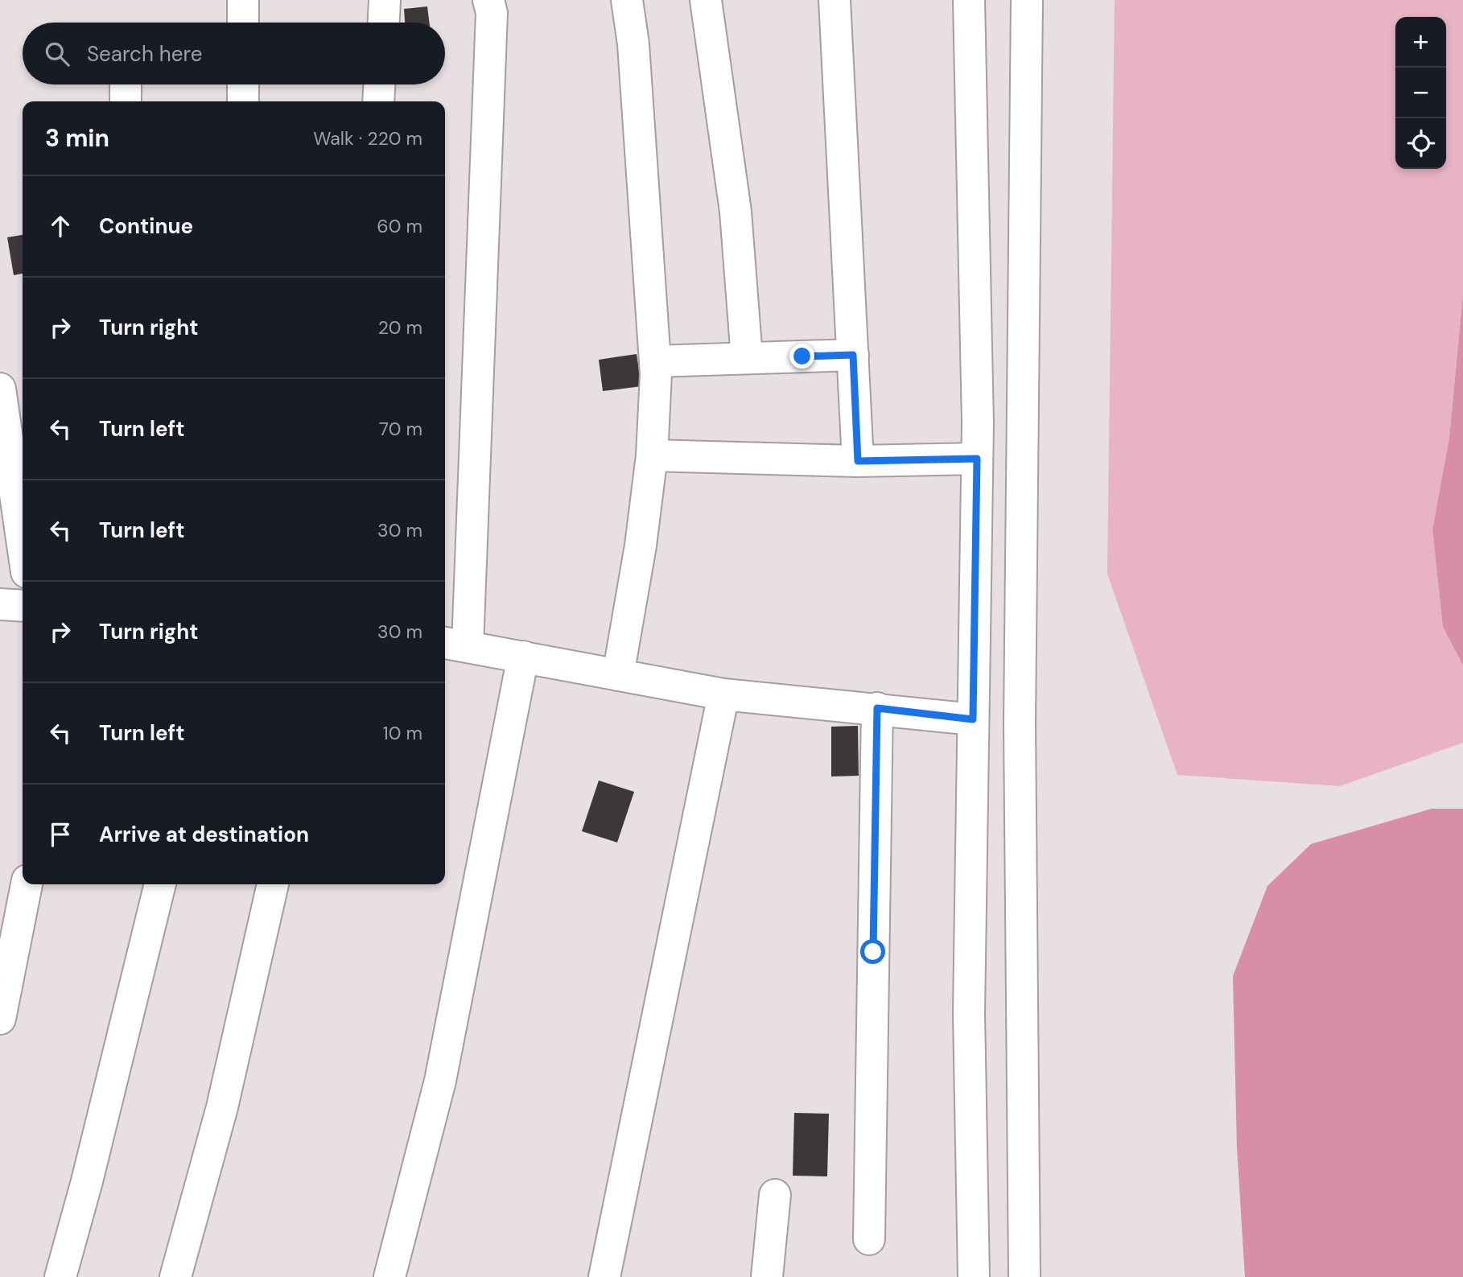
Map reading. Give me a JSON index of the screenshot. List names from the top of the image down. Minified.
{"page":{"map_buttons":["+","−"],"search":"Search here","heading":["3 min","Walk · 220 m"],"list":[["Continue","60 m"],["Turn right","20 m"],["Turn left","70 m"],["Turn left","30 m"],["Turn right","30 m"],["Turn left","10 m"],"Arrive at destination"]}}
